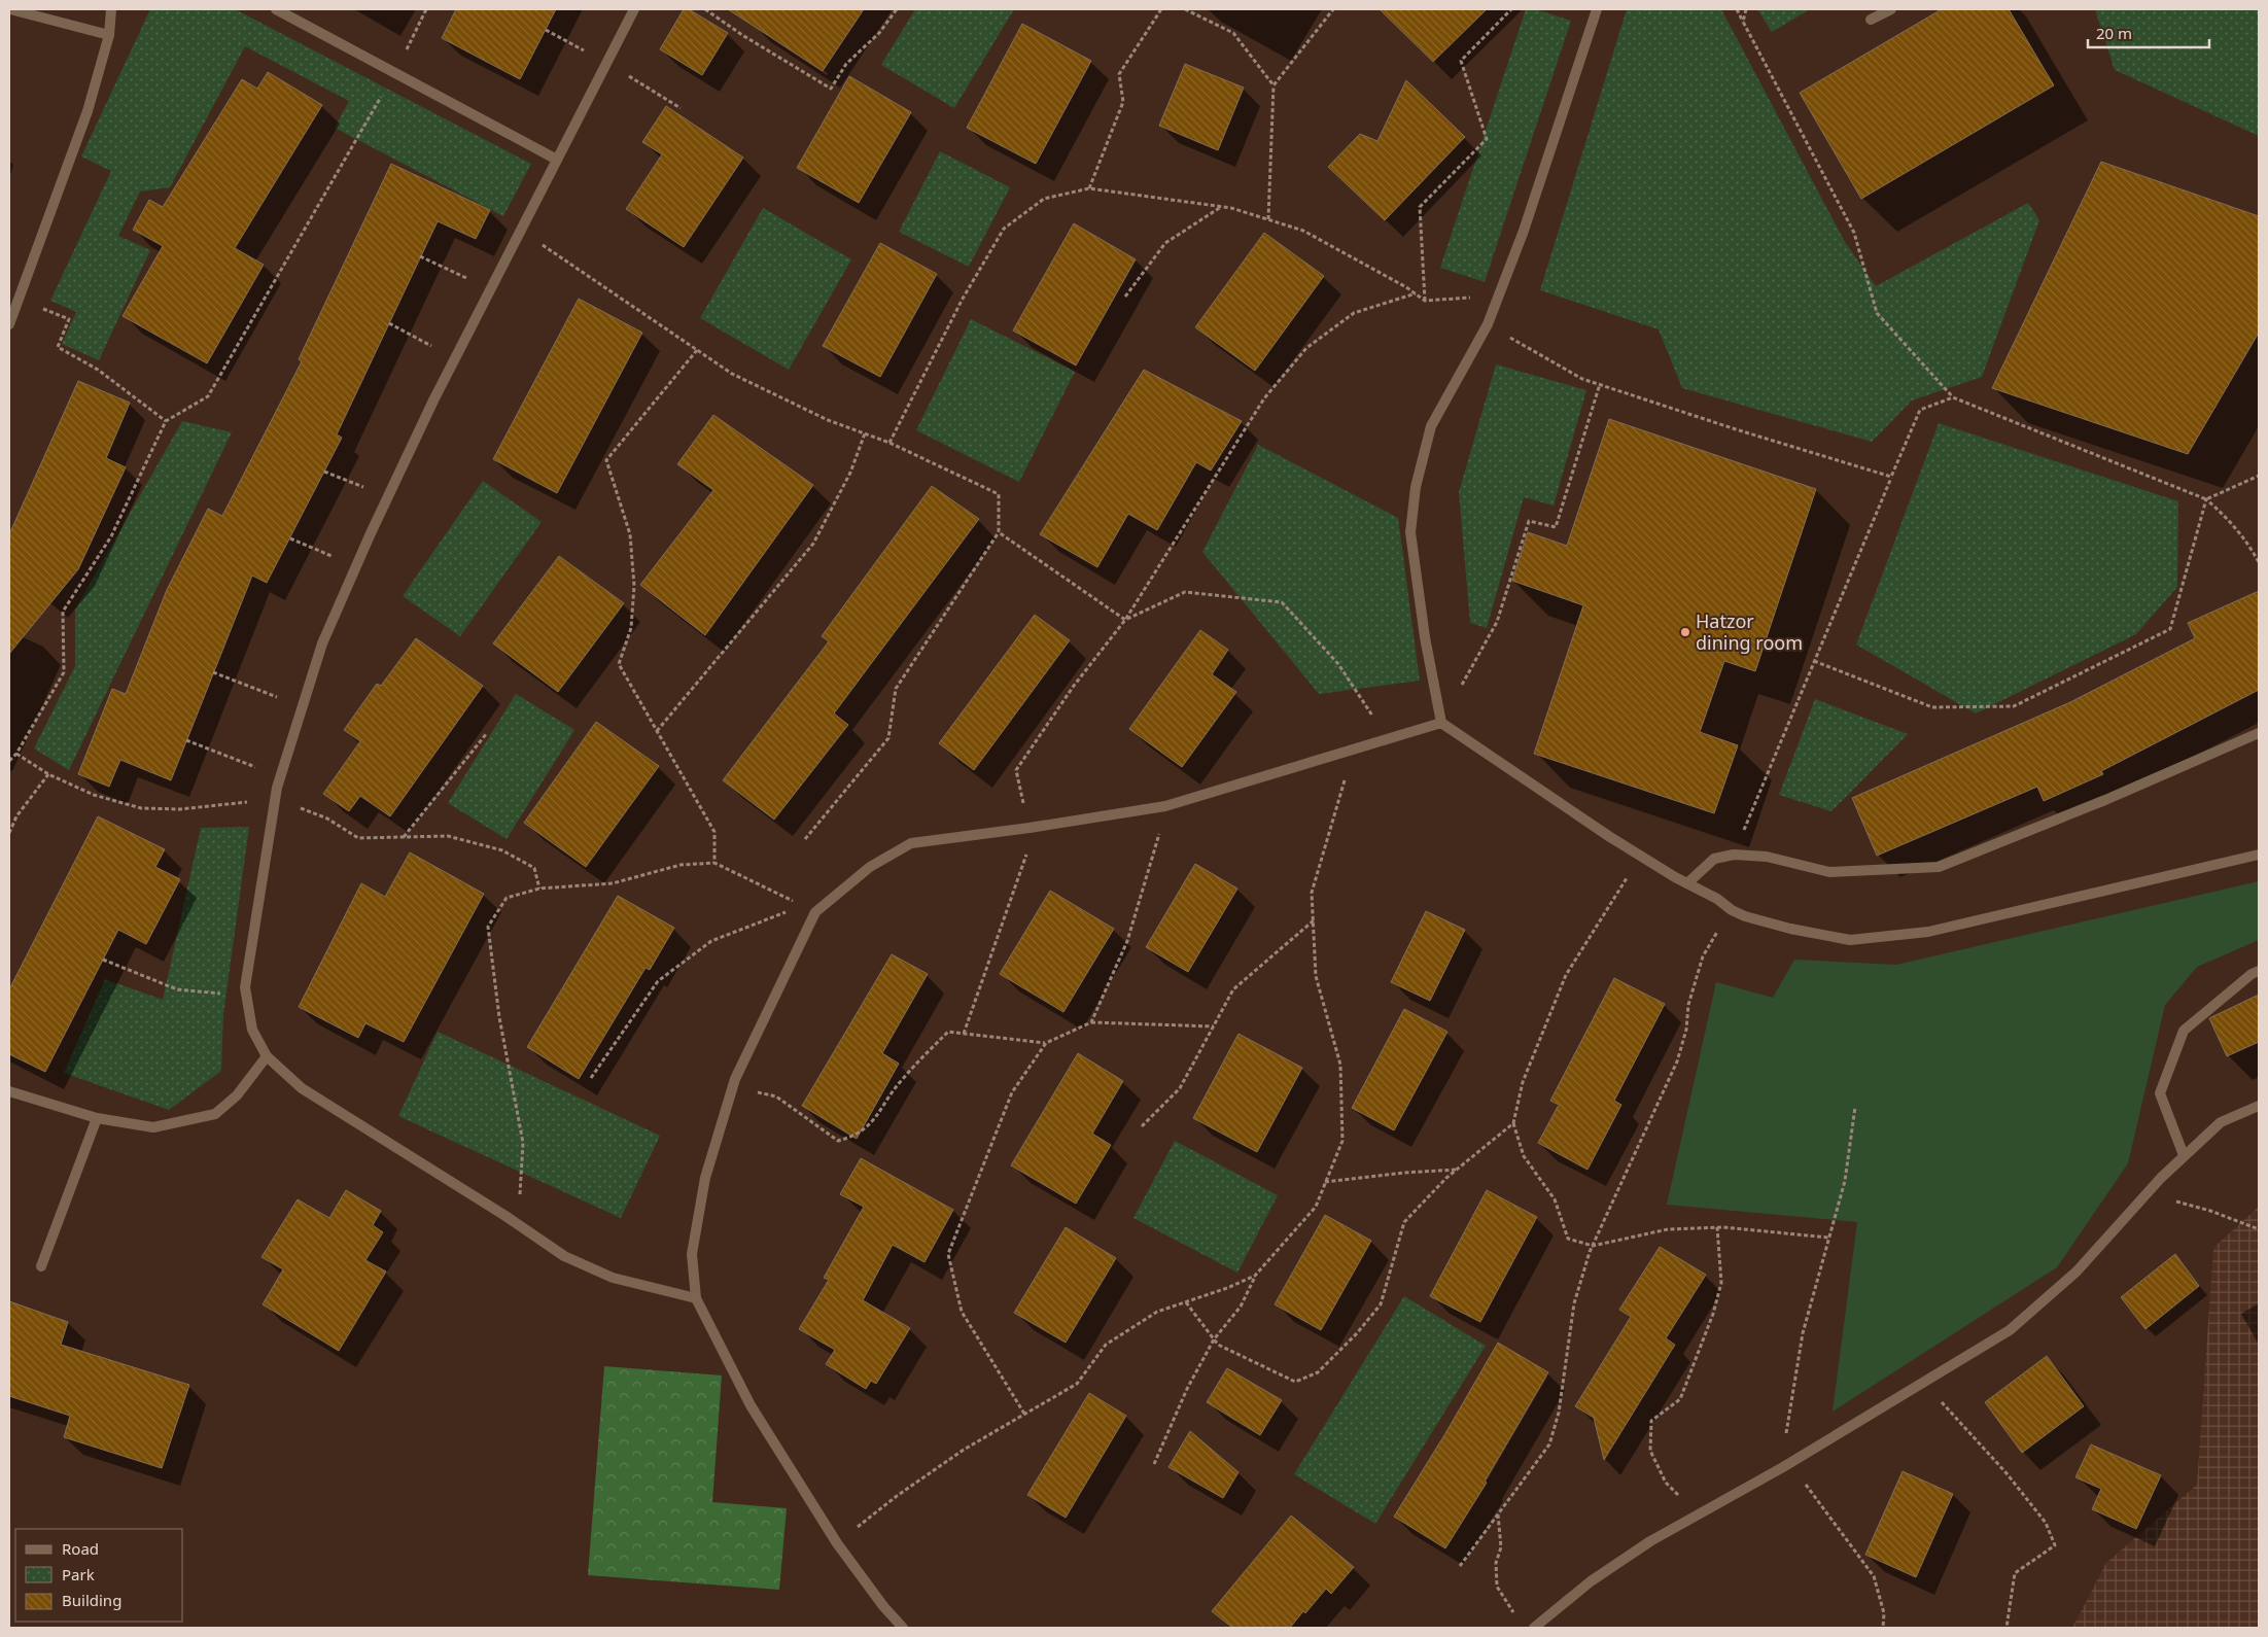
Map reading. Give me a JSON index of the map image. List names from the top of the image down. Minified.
{"places":["Hatzor dining room"],"legend":["Road","Park","Building"],"scale_bar":"20 m"}
